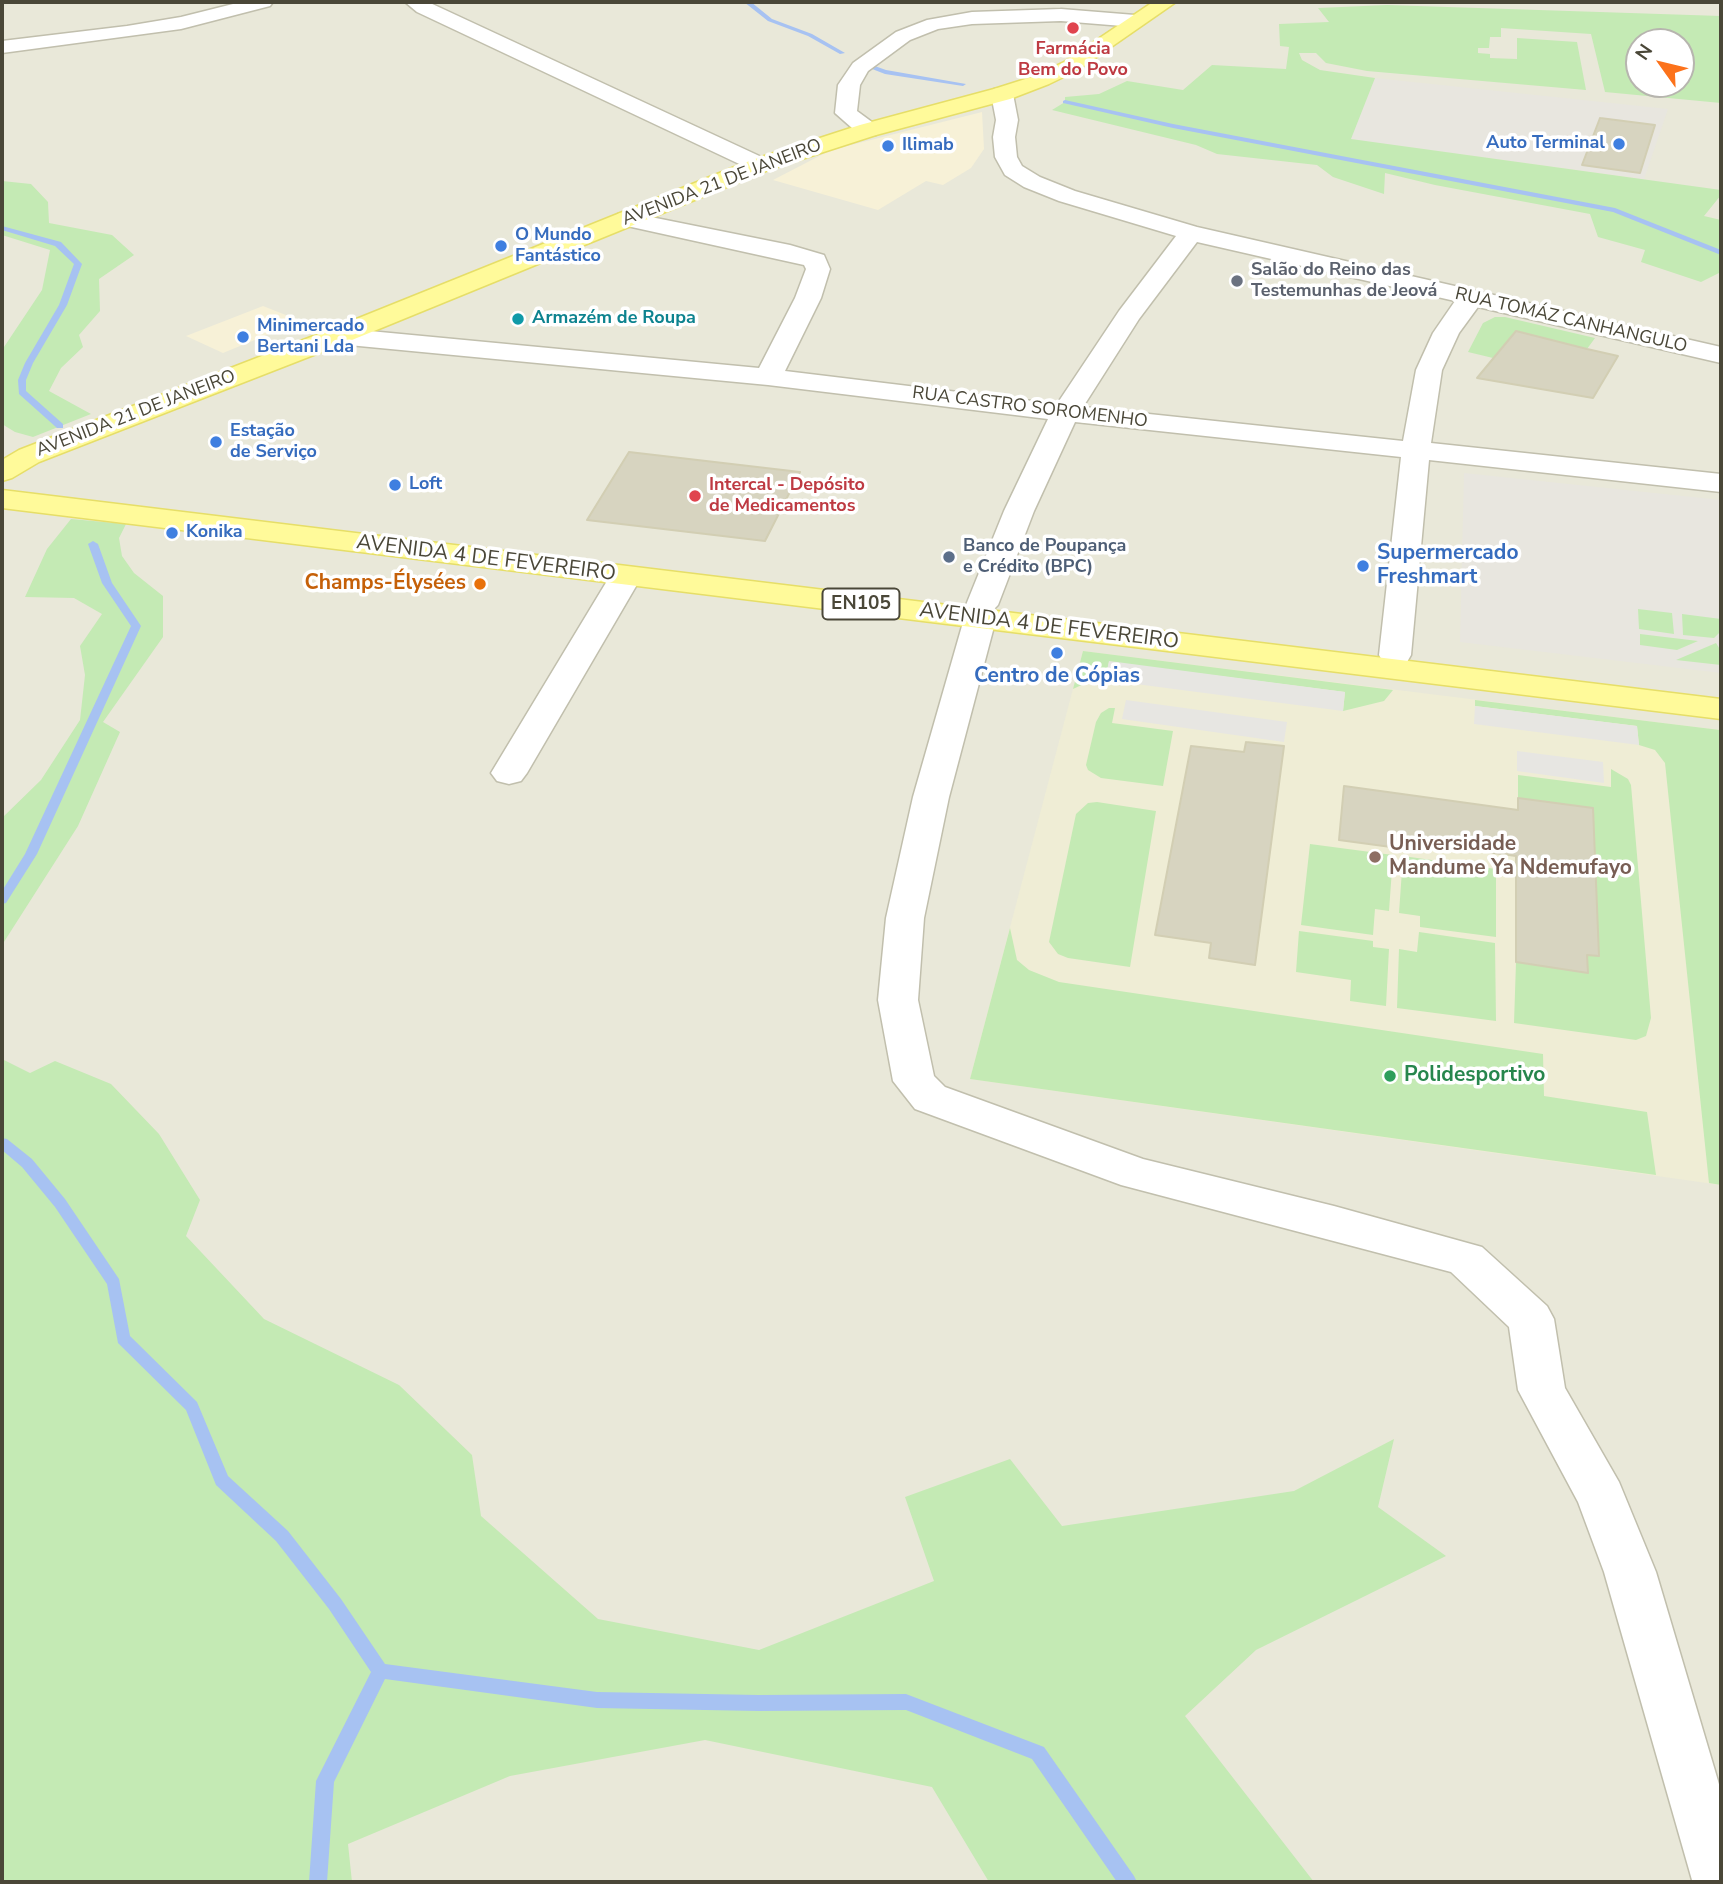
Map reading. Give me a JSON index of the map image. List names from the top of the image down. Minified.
{"streets":{"main road":["AVENIDA 21 DE JANEIRO","AVENIDA 4 DE FEVEREIRO","EN105"],"street":["RUA TOMÁZ CANHANGULO","RUA CASTRO SOROMENHO"]},"crossings":[["AVENIDA 21 DE JANEIRO","RUA TOMÁZ CANHANGULO"],["AVENIDA 21 DE JANEIRO","RUA CASTRO SOROMENHO"]],"places":["Farmácia Bem do Povo","Auto Terminal","Ilimab","O Mundo Fantástico","Salão do Reino das Testemunhas de Jeová","Armazém de Roupa","Minimercado Bertani Lda","Estação de Serviço","Loft","Intercal - Depósito de Medicamentos","Konika","Banco de Poupança e Crédito (BPC)","Supermercado Freshmart","Champs-Élysées","Centro de Cópias","Universidade Mandume Ya Ndemufayo","Polidesportivo"],"north":"top left"}
